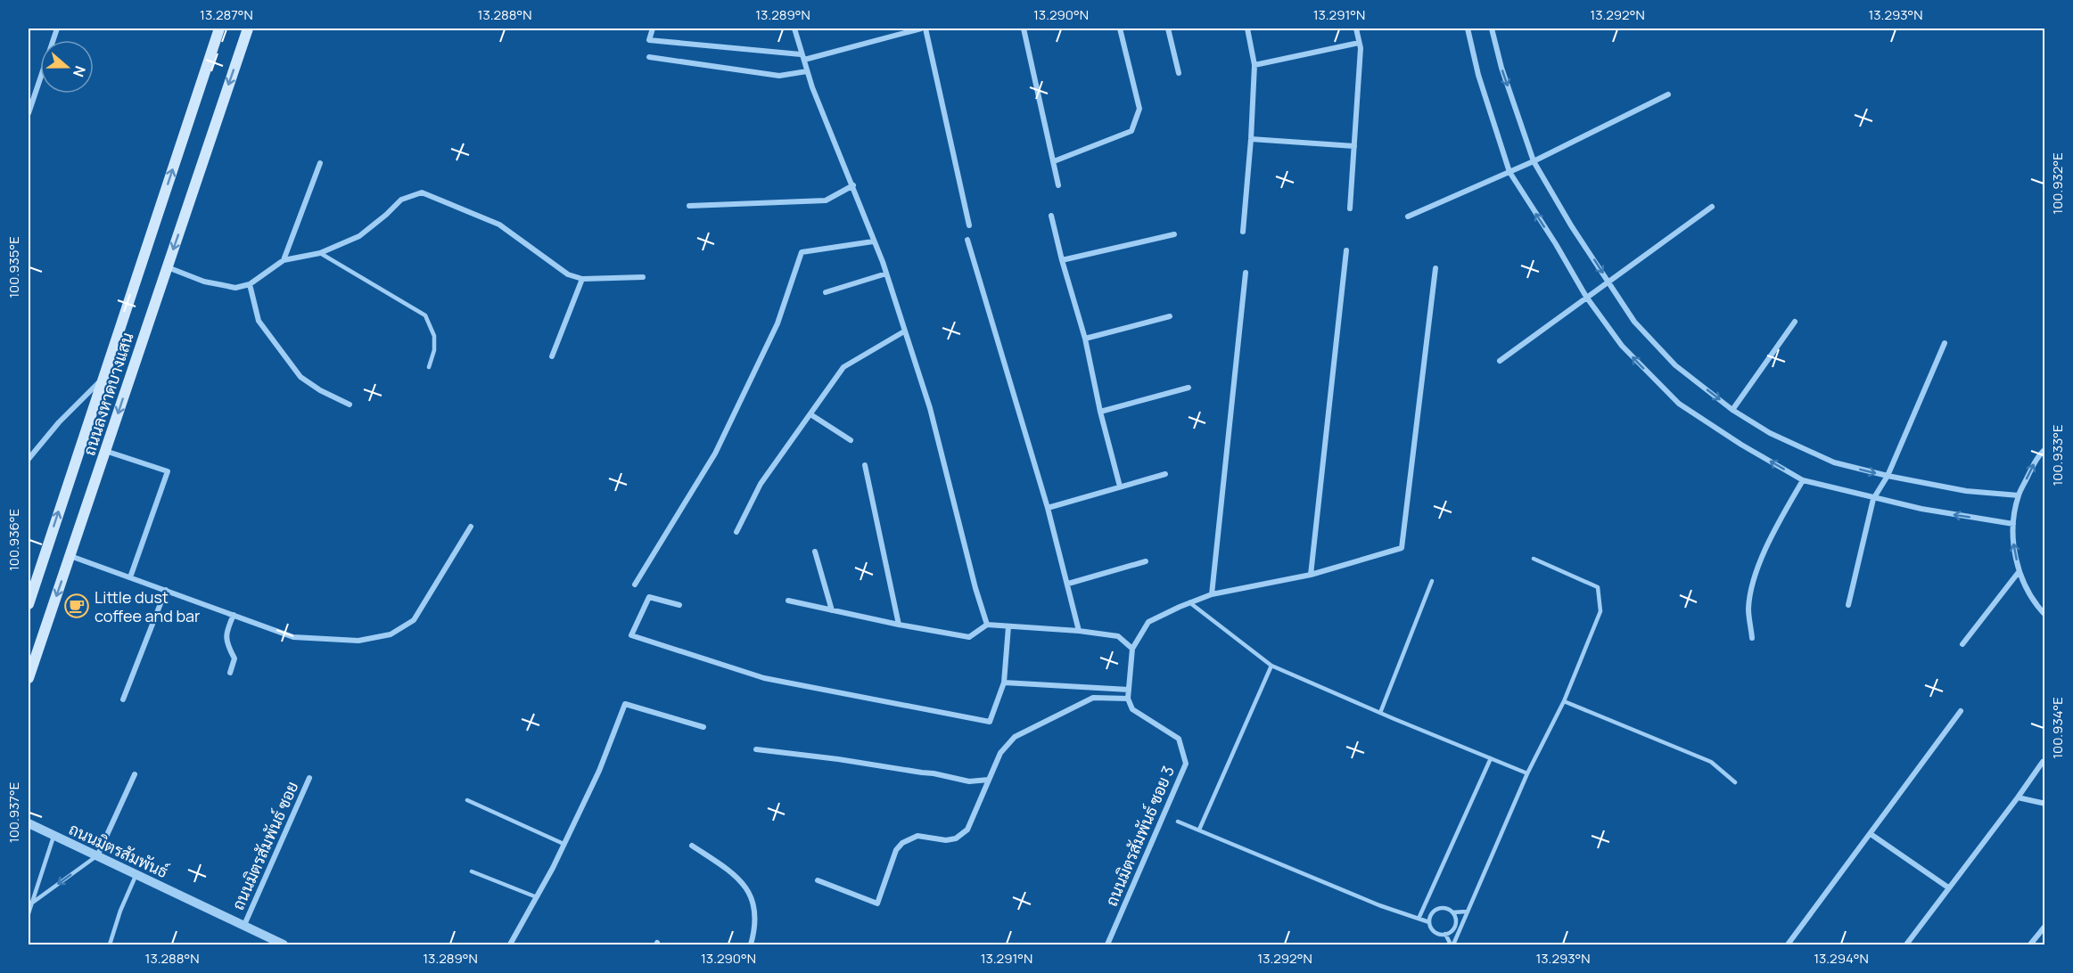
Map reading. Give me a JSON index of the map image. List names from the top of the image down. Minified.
{"streets":{"main road":["ถนนลงหาดบางแสน"],"street":["ถนนมิตรสัมพันธ์ ซอย 3","ถนนมิตรสัมพันธ์ ซอย","ถนนมิตรสัมพันธ์"]},"crossings":[["ถนนมิตรสัมพันธ์ ซอย","ถนนมิตรสัมพันธ์"]],"places":{"cafe":["Little dust coffee and bar"]},"north":"right","coordinates":["13.287°N","13.288°N","13.289°N","13.290°N","13.291°N","13.292°N","13.293°N","100.932°E","100.935°E","100.933°E","100.936°E","100.934°E","100.937°E","13.294°N"]}
